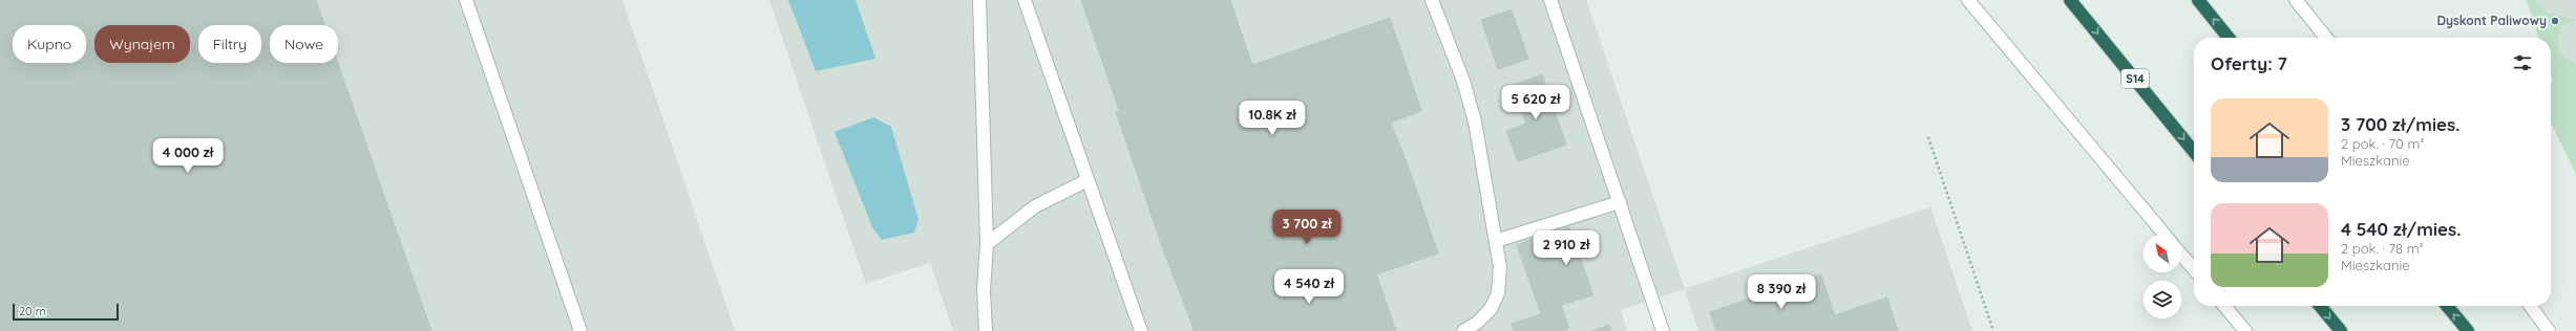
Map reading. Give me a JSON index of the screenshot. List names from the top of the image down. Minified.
{"streets":{"highway":["S14"]},"places":["Dyskont Paliwowy"],"scale_bar":"20 m","north":"top left","page":{"chip":["Kupno","Wynajem","Filtry","Nowe"],"heading":"Oferty: 7","price":["5 620 zł","10.8K zł","4 000 zł","3 700 zł","2 910 zł","4 540 zł","8 390 zł"],"list":[{"name":"3 700 zł/mies.","note":"2 pok. · 70 m² · Mieszkanie"},{"name":"4 540 zł/mies.","note":"2 pok. · 78 m² · Mieszkanie"}],"scale":"20 m"}}
